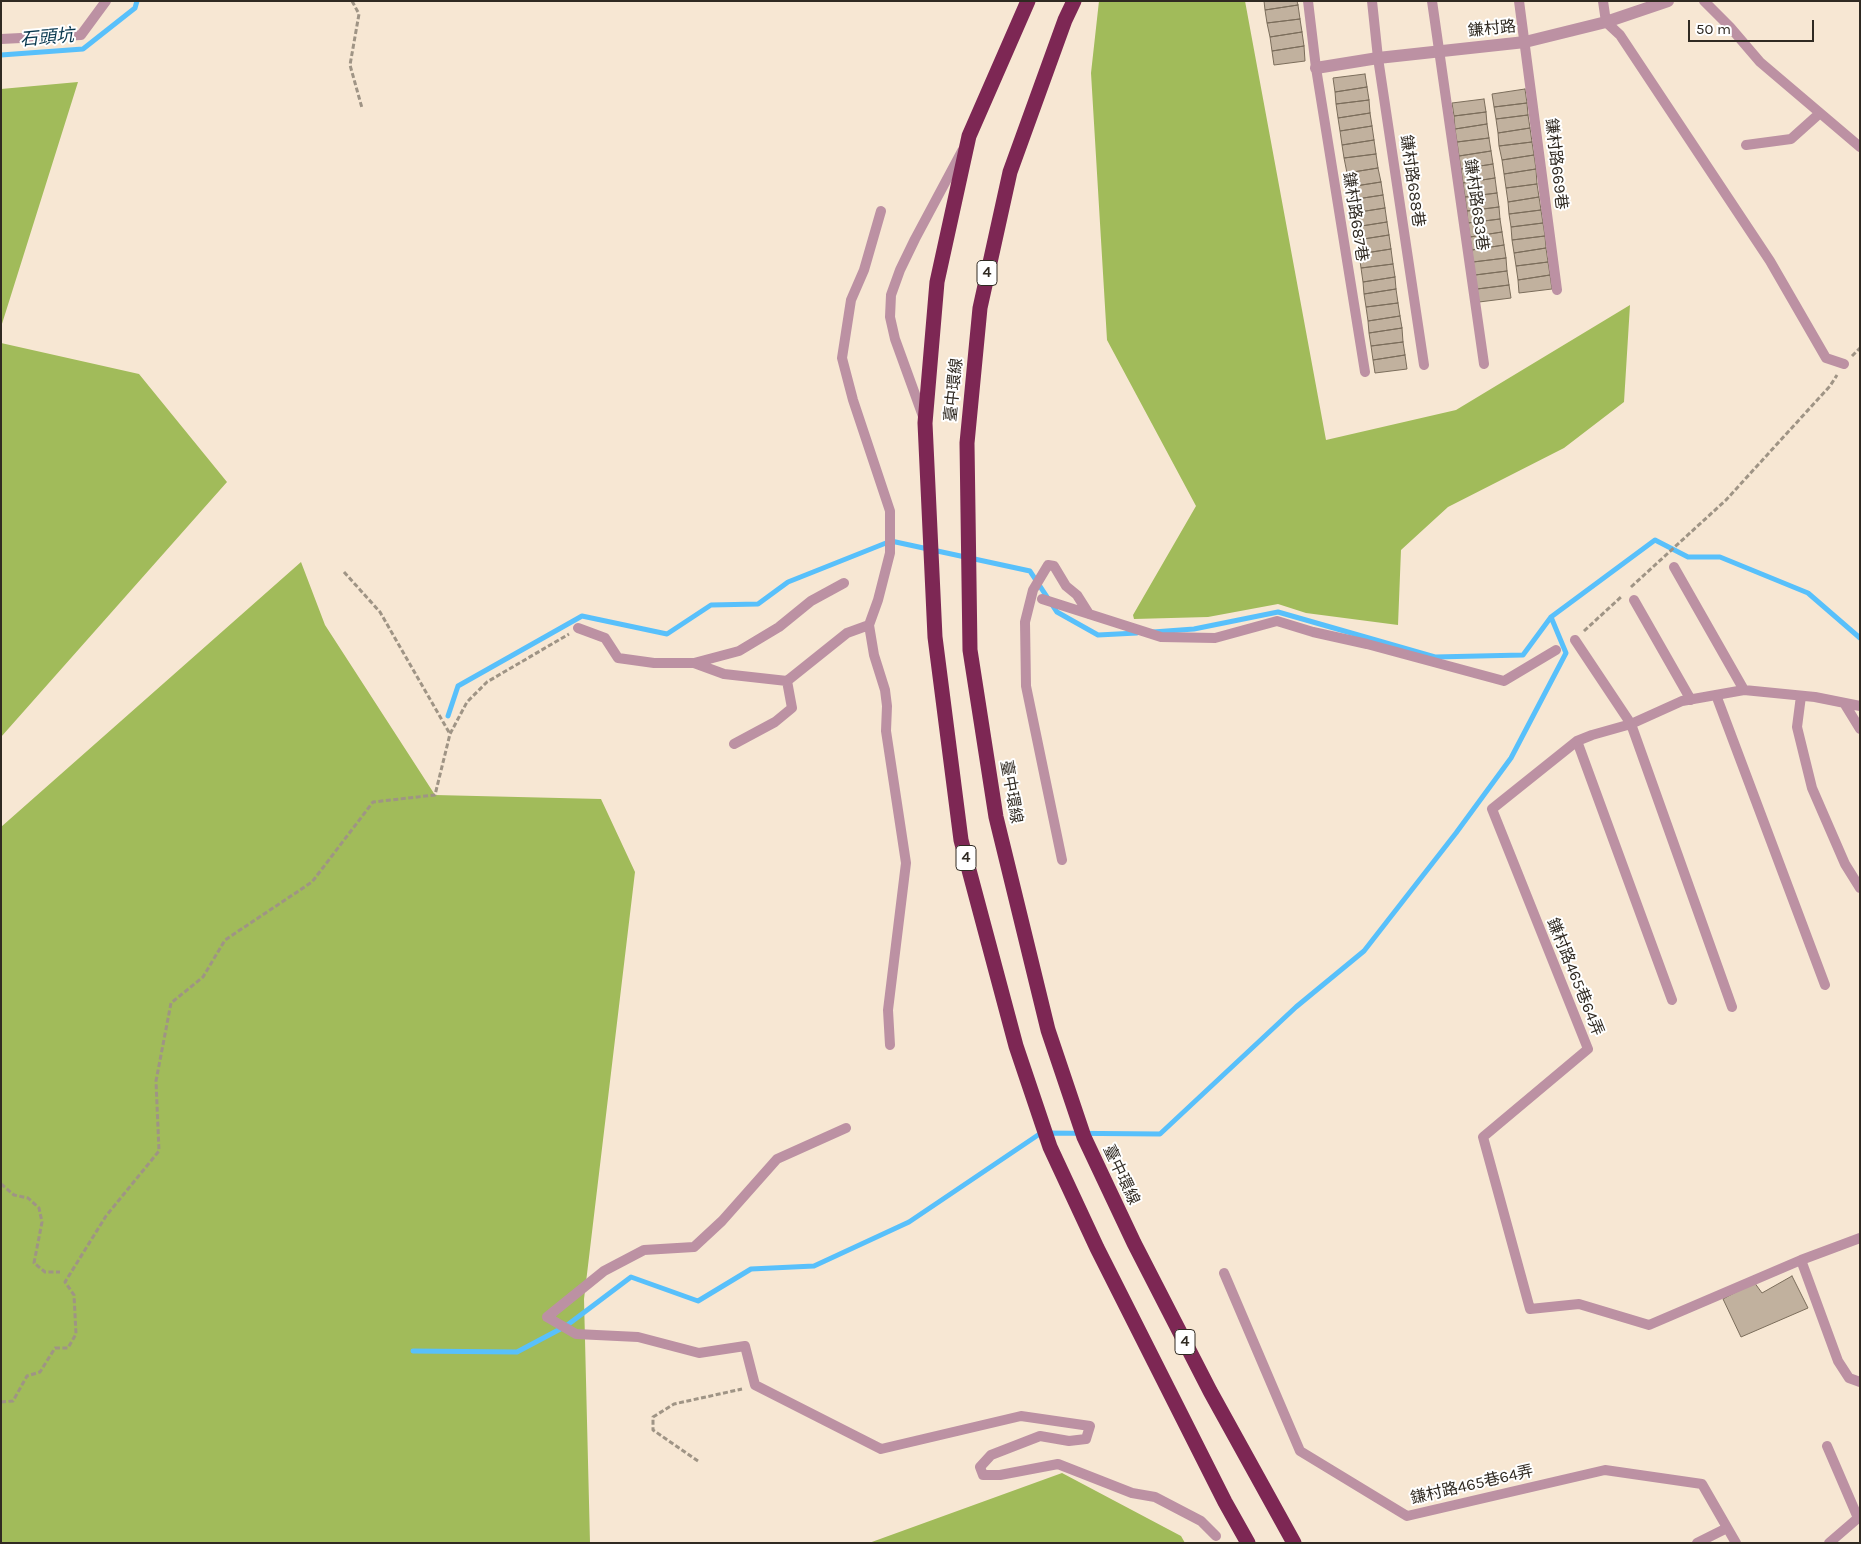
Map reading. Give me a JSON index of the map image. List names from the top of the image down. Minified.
{"streets":{"highway":["4","臺中環線"],"street":["鎌村路"],"lane":["鎌村路669巷","鎌村路688巷","鎌村路683巷","鎌村路687巷","鎌村路465巷64弄"]},"crossings":[["鎌村路","鎌村路669巷"],["鎌村路","鎌村路688巷"],["鎌村路","鎌村路683巷"],["鎌村路","鎌村路687巷"]],"water":["石頭坑"],"scale_bar":"50 m"}
